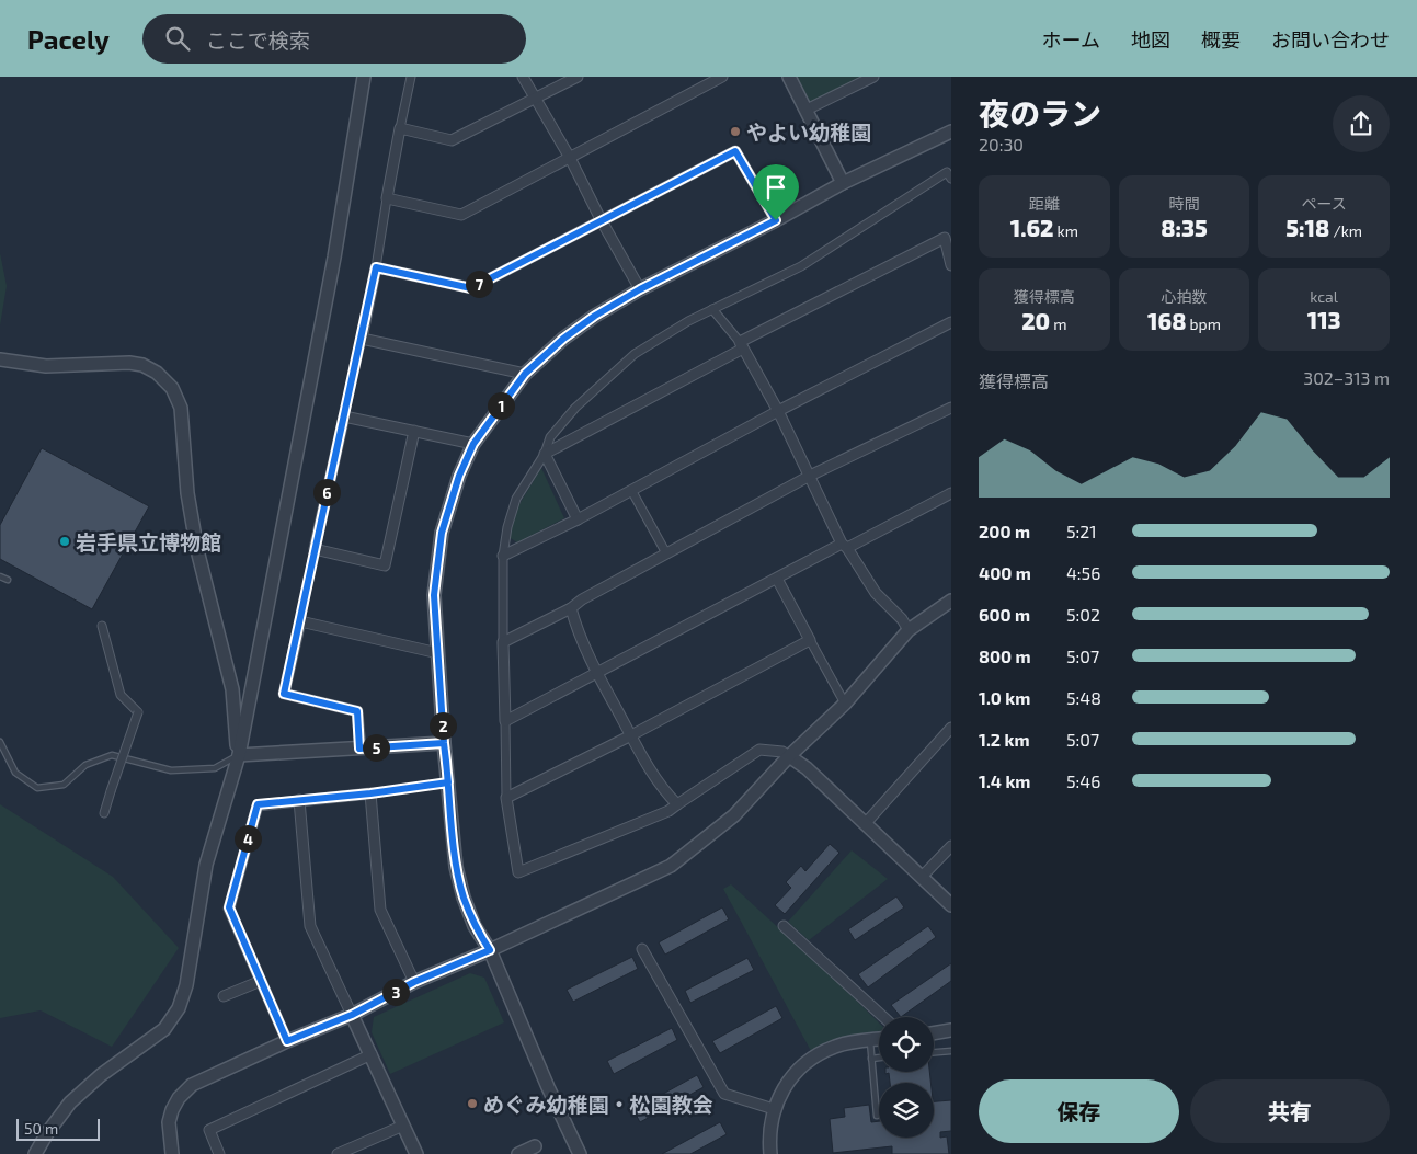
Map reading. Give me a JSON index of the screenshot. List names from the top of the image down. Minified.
{"places":["やよい幼稚園","岩手県立博物館","めぐみ幼稚園・松園教会"],"scale_bar":"50 m","page":{"header":"Pacely","search":"ここで検索","nav":["ホーム","地図","概要","お問い合わせ"],"heading":["夜のラン","20:30"],"stats":[["距離","1.62 km"],["時間","8:35"],["ペース","5:18 /km"],["獲得標高","20 m"],["心拍数","168 bpm"],["kcal","113"]],"pins":["7","1","6","2","5","4","3"],"chart":["獲得標高","302–313 m"],"list":[{"name":"200 m","note":"5:21"},{"name":"400 m","note":"4:56"},{"name":"600 m","note":"5:02"},{"name":"800 m","note":"5:07"},{"name":"1.0 km","note":"5:48"},{"name":"1.2 km","note":"5:07"},{"name":"1.4 km","note":"5:46"}],"buttons":["保存","共有"],"scale":"50 m"}}
